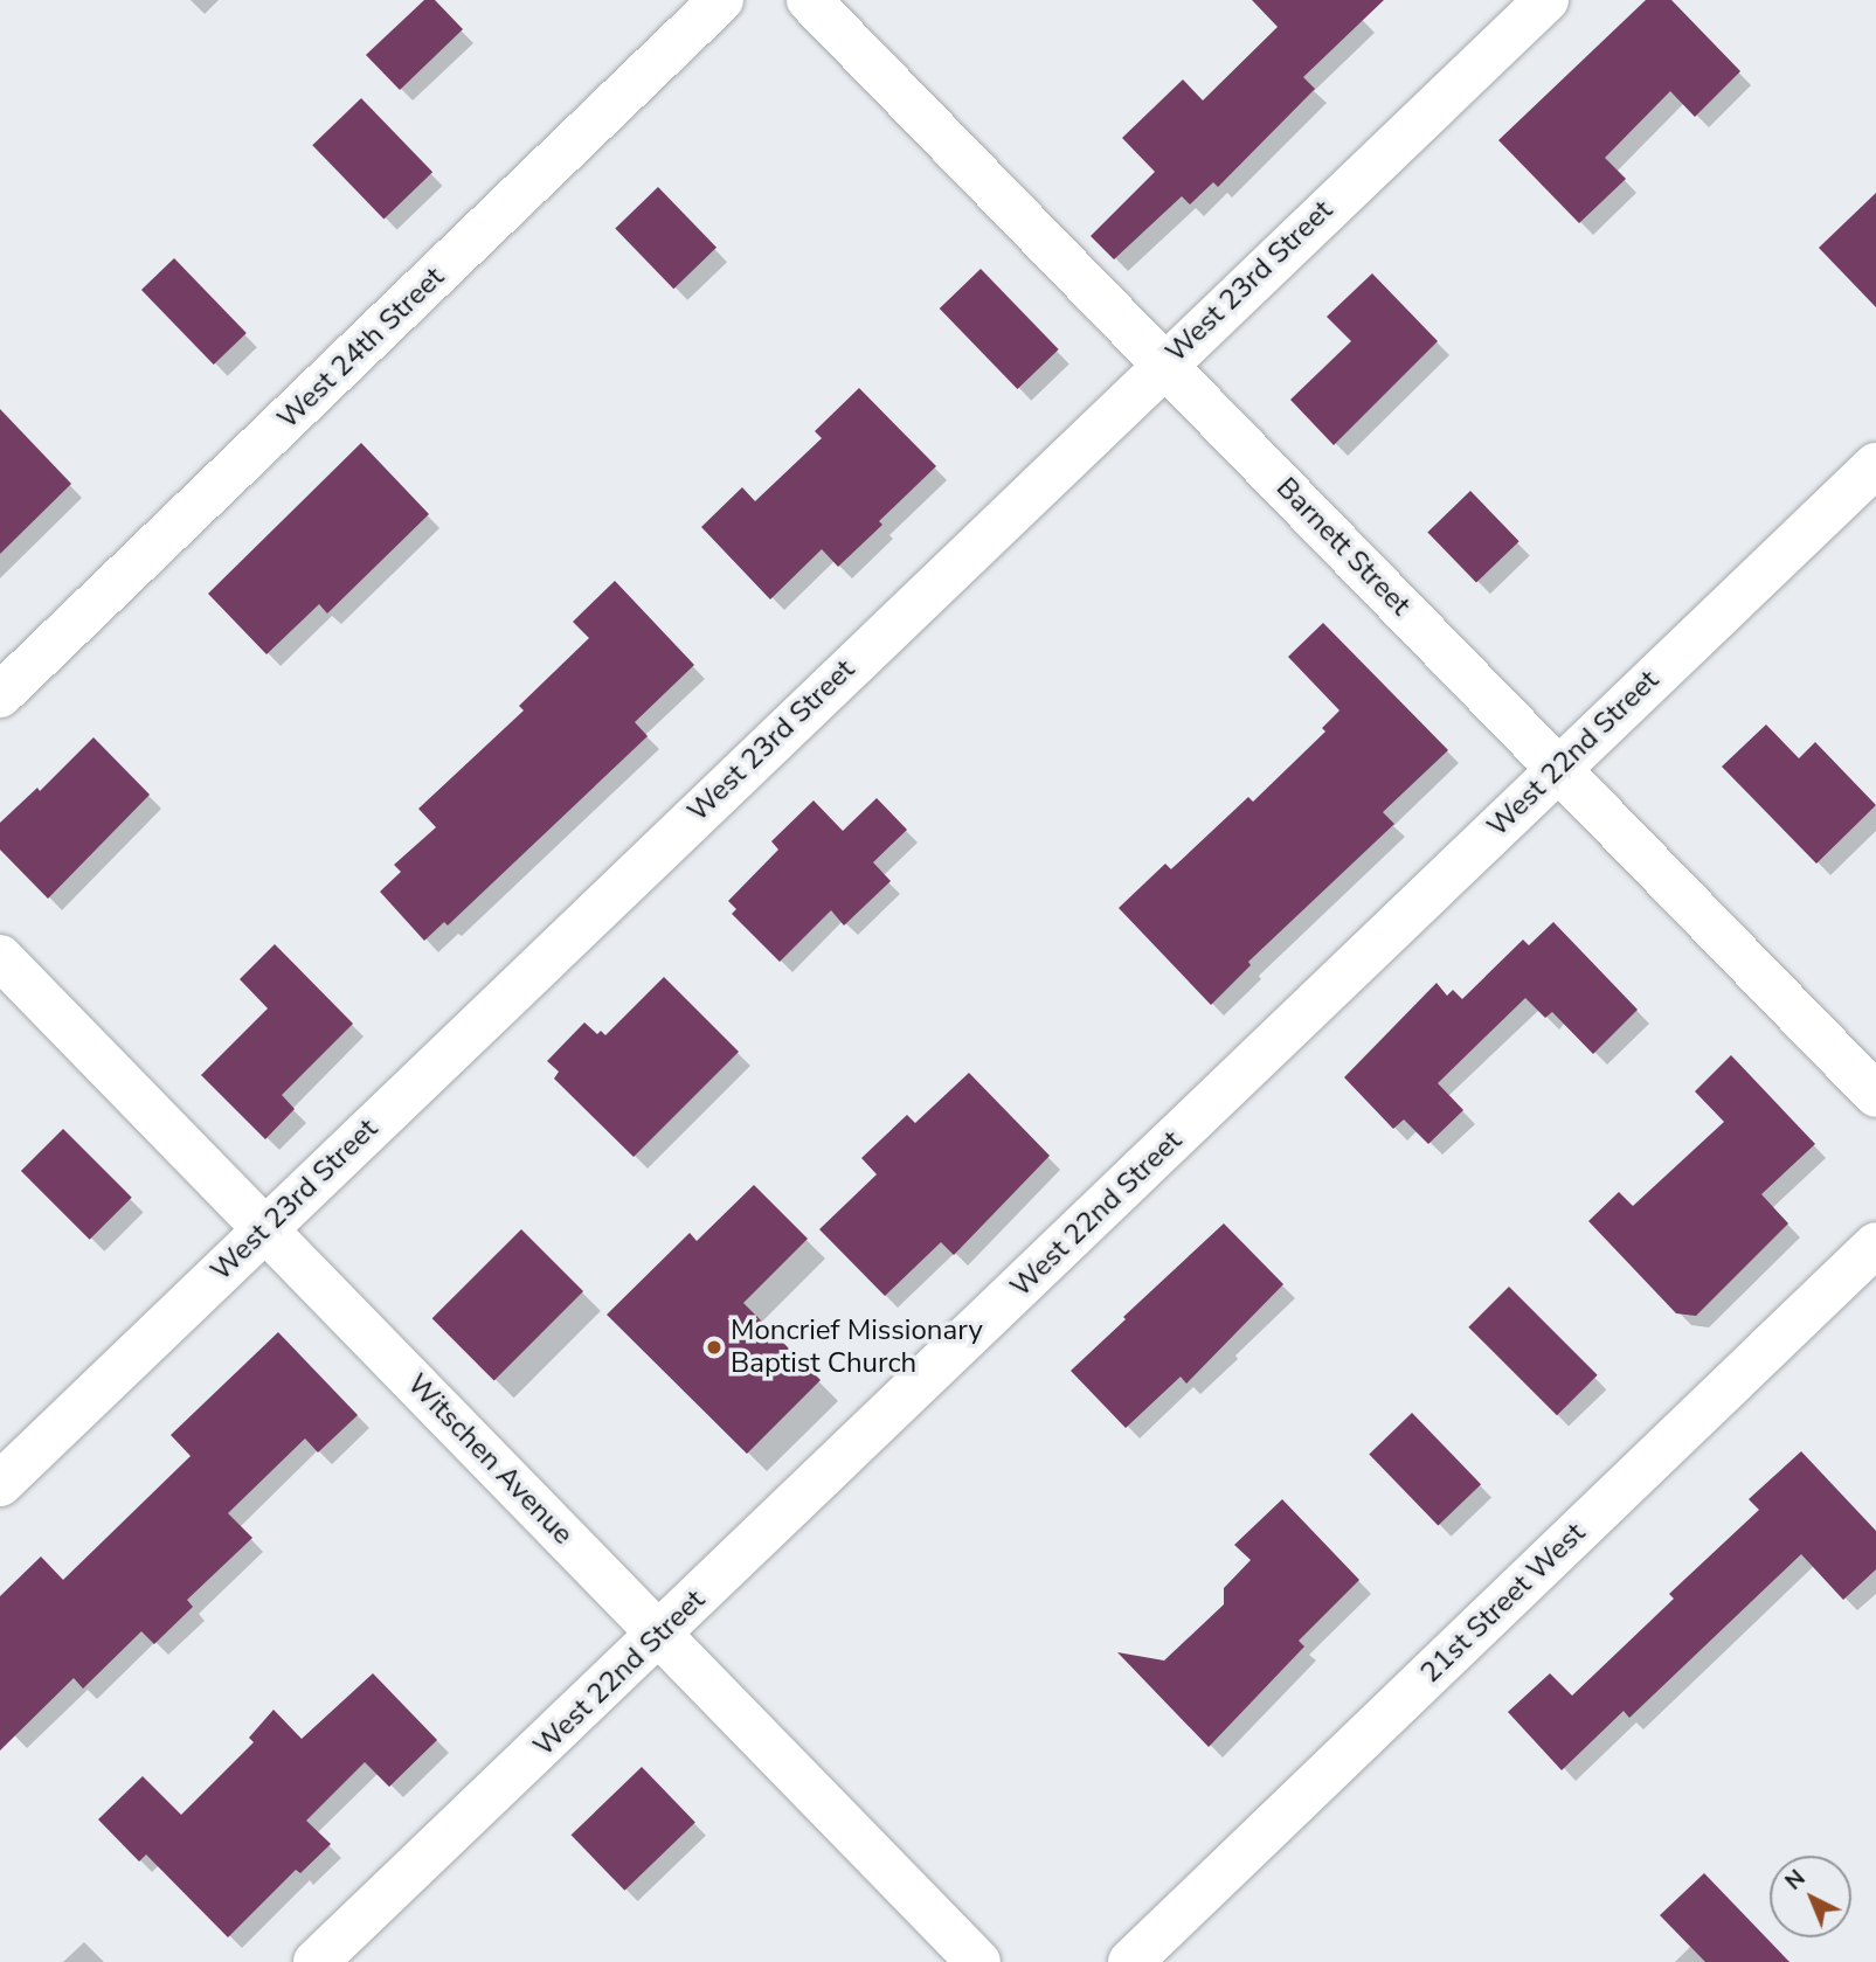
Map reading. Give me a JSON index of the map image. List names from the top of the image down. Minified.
{"streets":{"street":["West 23rd Street","West 24th Street","Barnett Street","West 22nd Street","Witschen Avenue","21st Street West"]},"crossings":[["West 23rd Street","Barnett Street"],["West 23rd Street","Witschen Avenue"],["Barnett Street","West 22nd Street"],["West 22nd Street","Witschen Avenue"]],"places":["Moncrief Missionary Baptist Church"],"north":"top left"}
